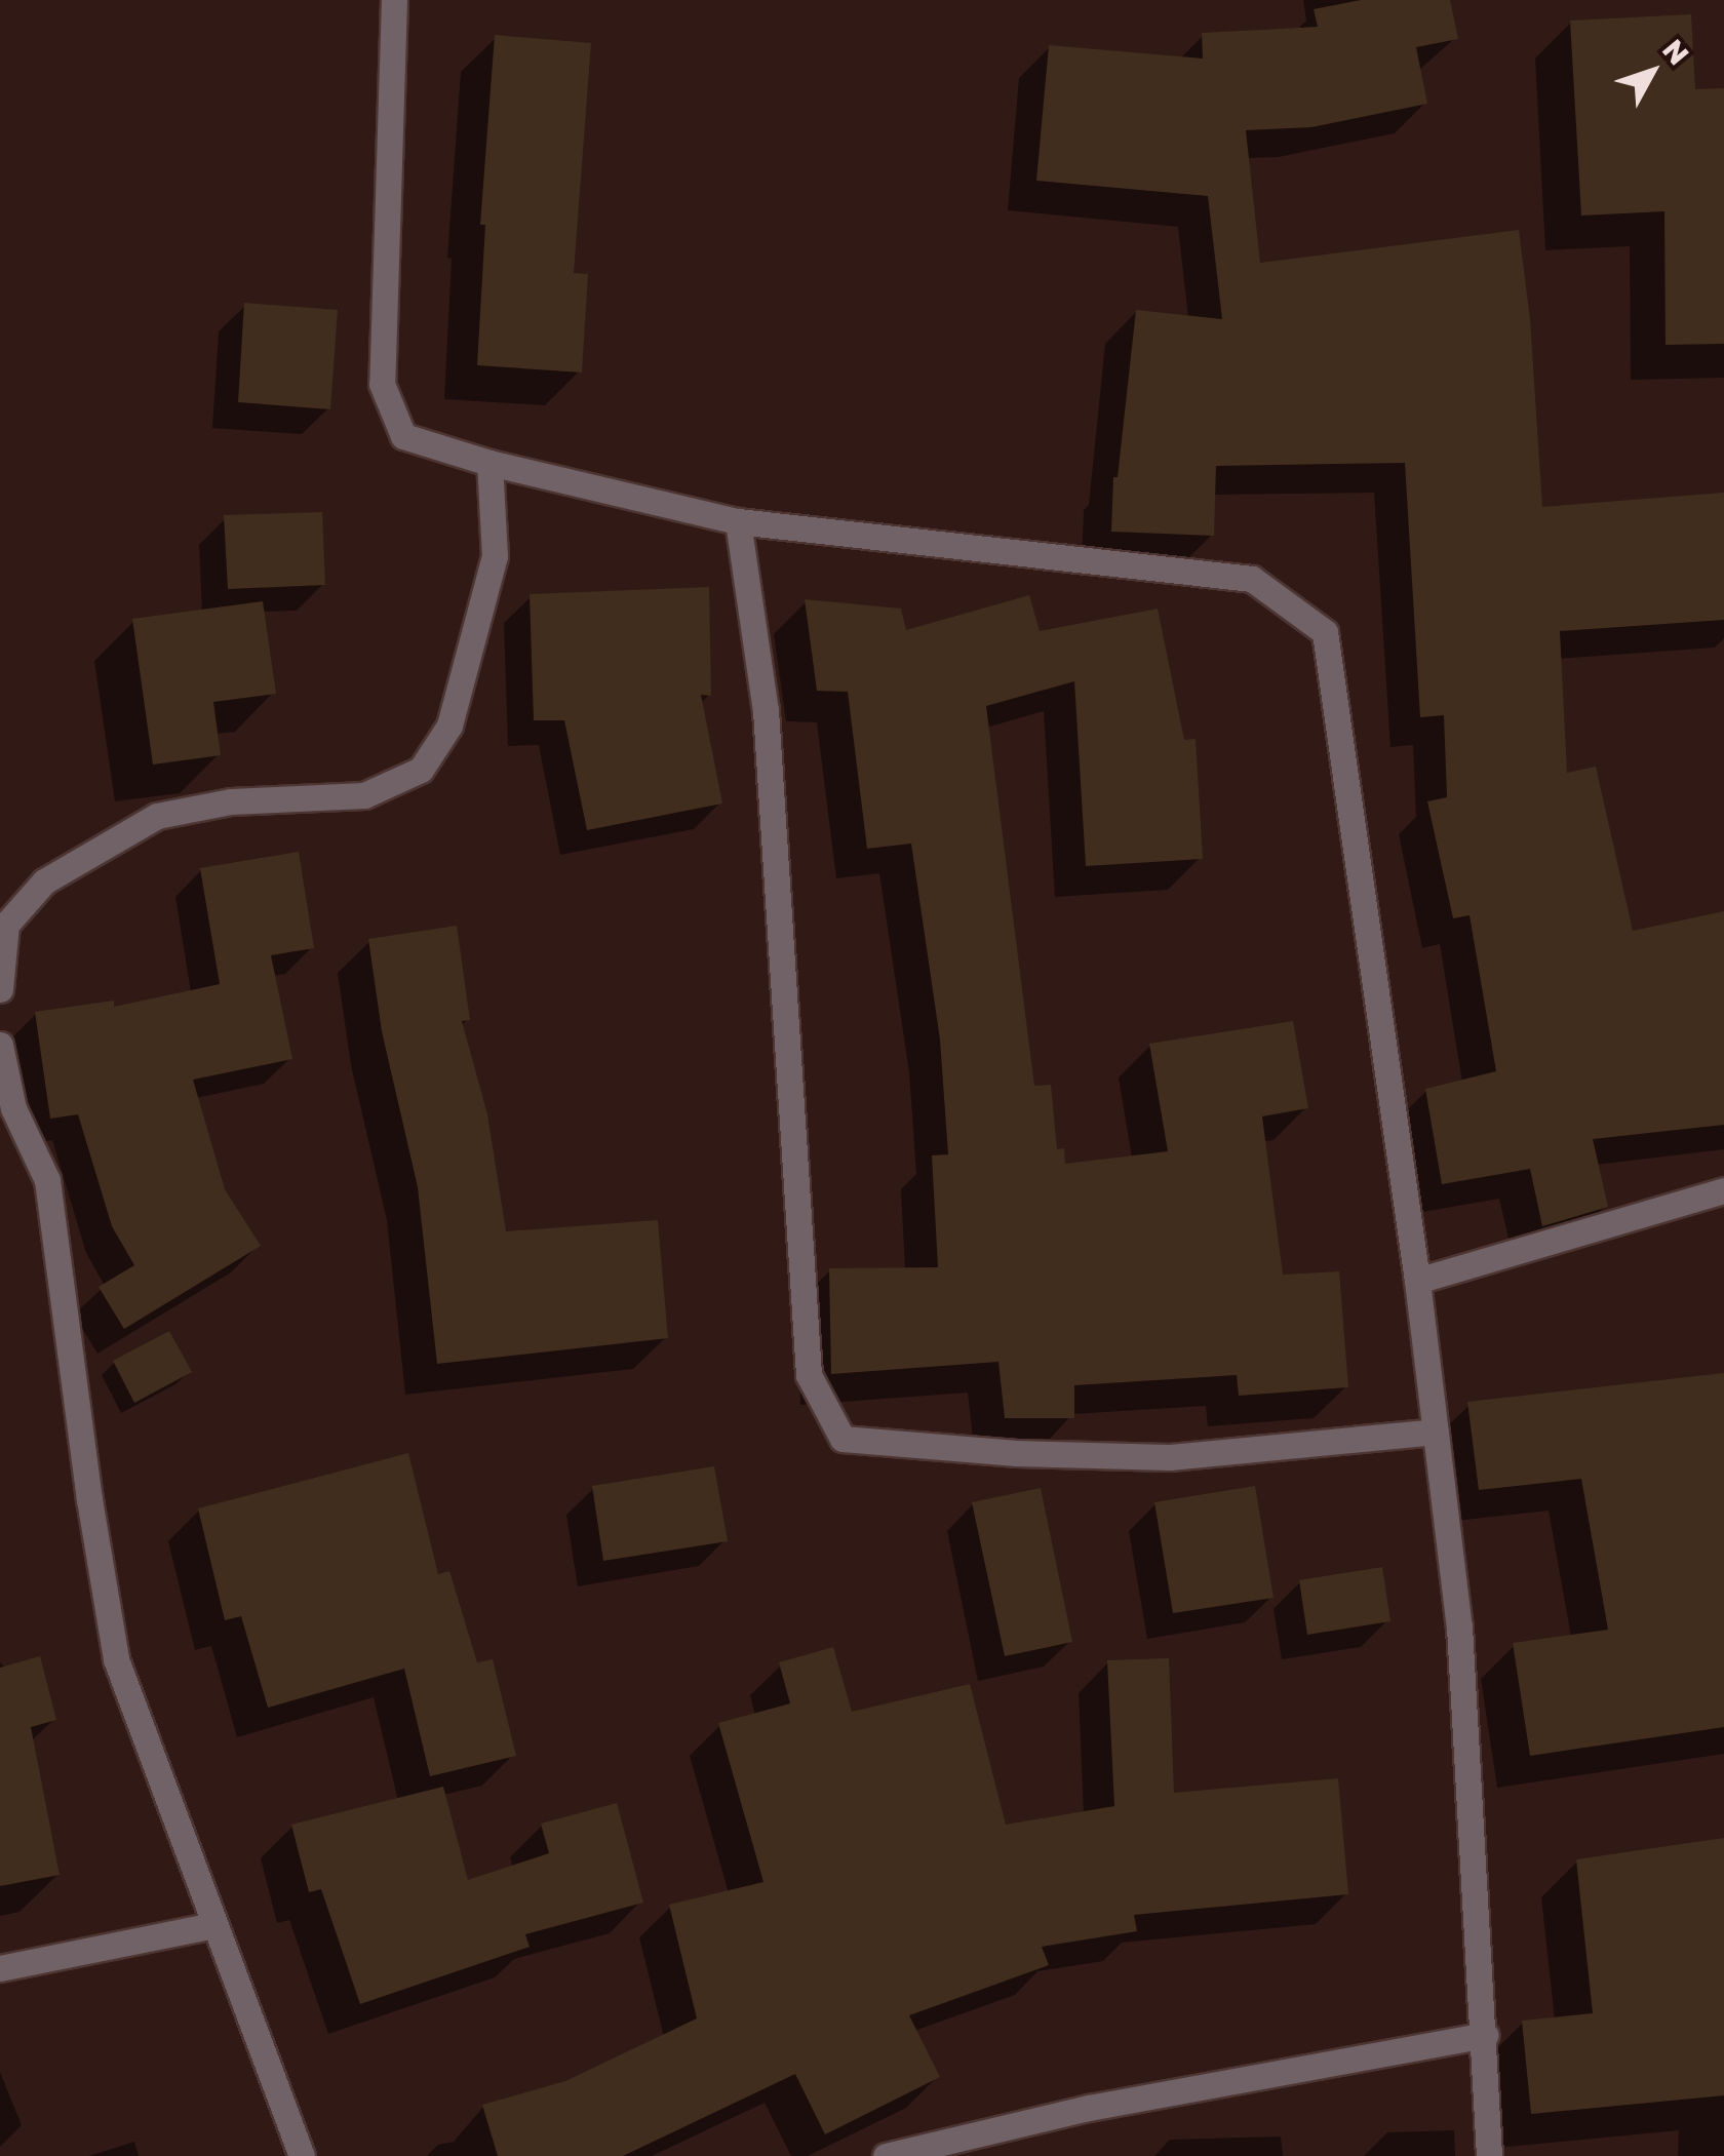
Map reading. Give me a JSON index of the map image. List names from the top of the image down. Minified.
{"north":"top right"}
